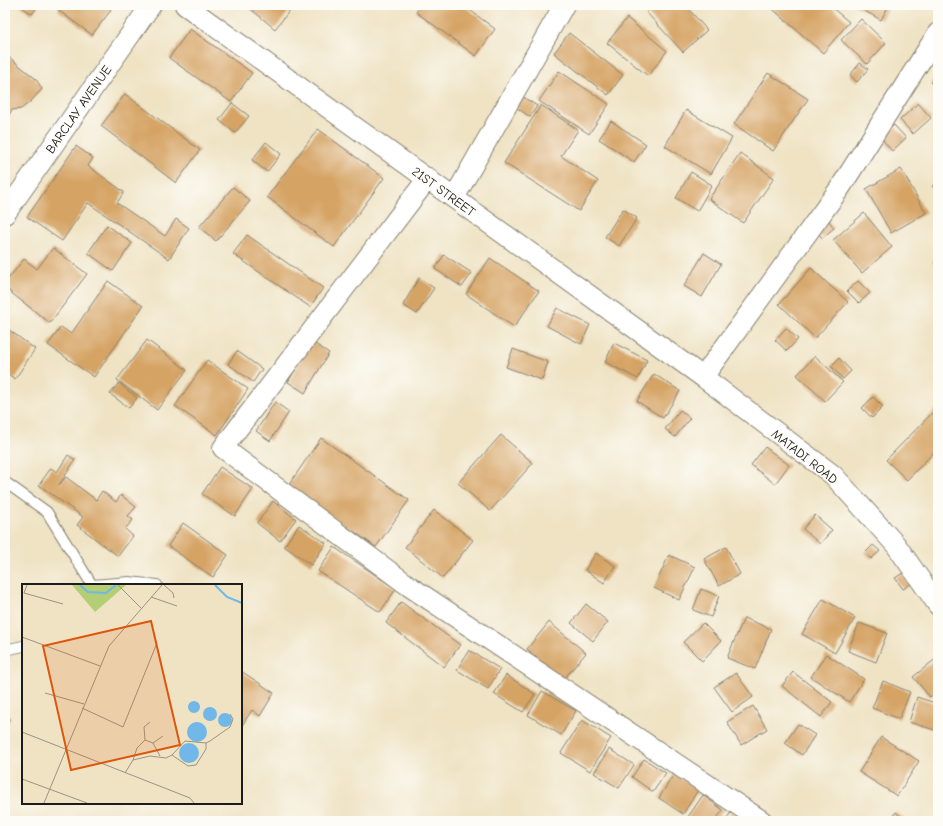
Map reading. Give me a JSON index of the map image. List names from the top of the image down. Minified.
{"streets":{"street":["BARCLAY AVENUE","21ST STREET","MATADI ROAD"]},"crossings":[["21ST STREET","MATADI ROAD"]]}
